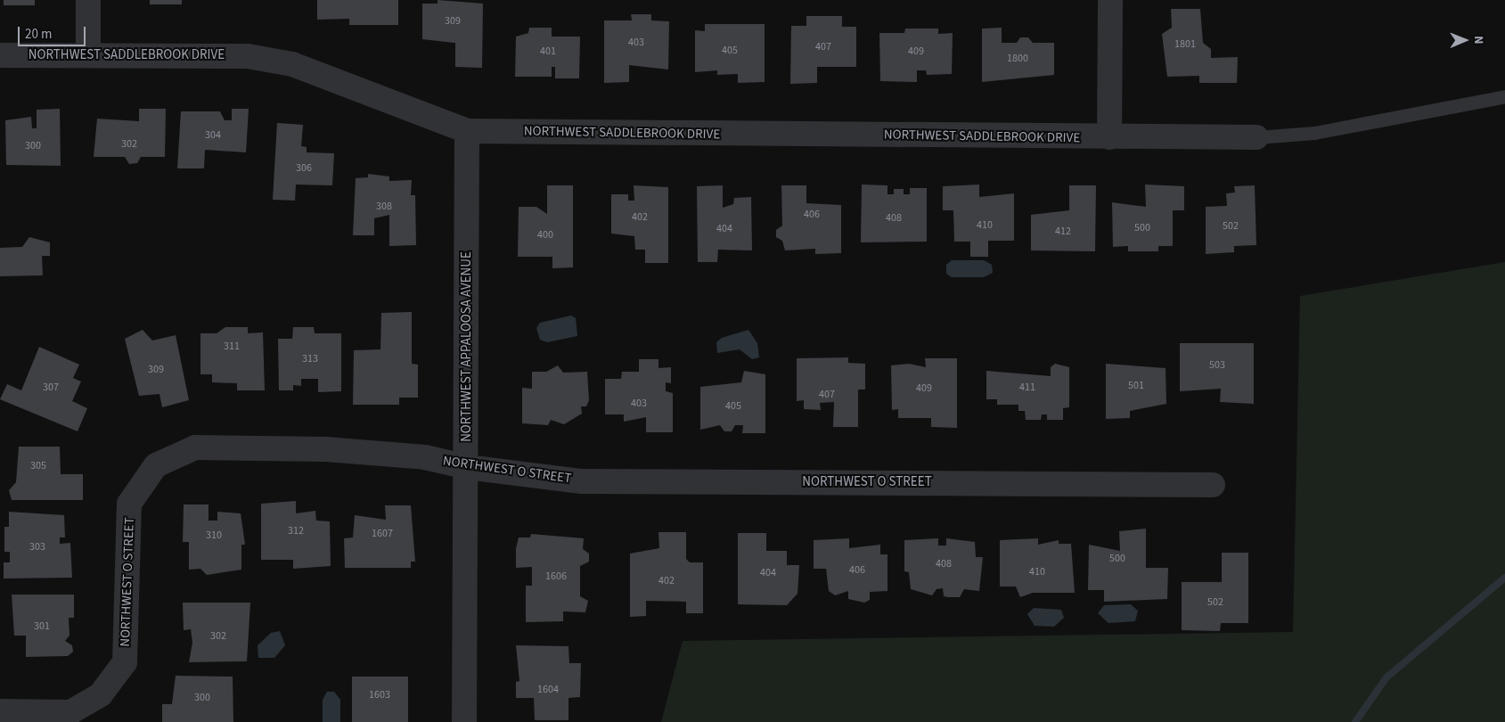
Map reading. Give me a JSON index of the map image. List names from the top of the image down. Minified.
{"streets":{"street":["NORTHWEST SADDLEBROOK DRIVE","NORTHWEST APPALOOSA AVENUE","NORTHWEST O STREET"]},"crossings":[["NORTHWEST SADDLEBROOK DRIVE","NORTHWEST APPALOOSA AVENUE"],["NORTHWEST APPALOOSA AVENUE","NORTHWEST O STREET"]],"house_numbers":["309","403","1801","407","405","401","409","1800","304","302","300","306","308","406","402","408","410","502","500","404","412","400","311","313","503","309","501","307","411","409","407","403","405","305","312","1607","310","303","500","408","406","410","404","1606","402","502","301","302","1604","1603","300"],"scale_bar":"20 m","north":"right"}
